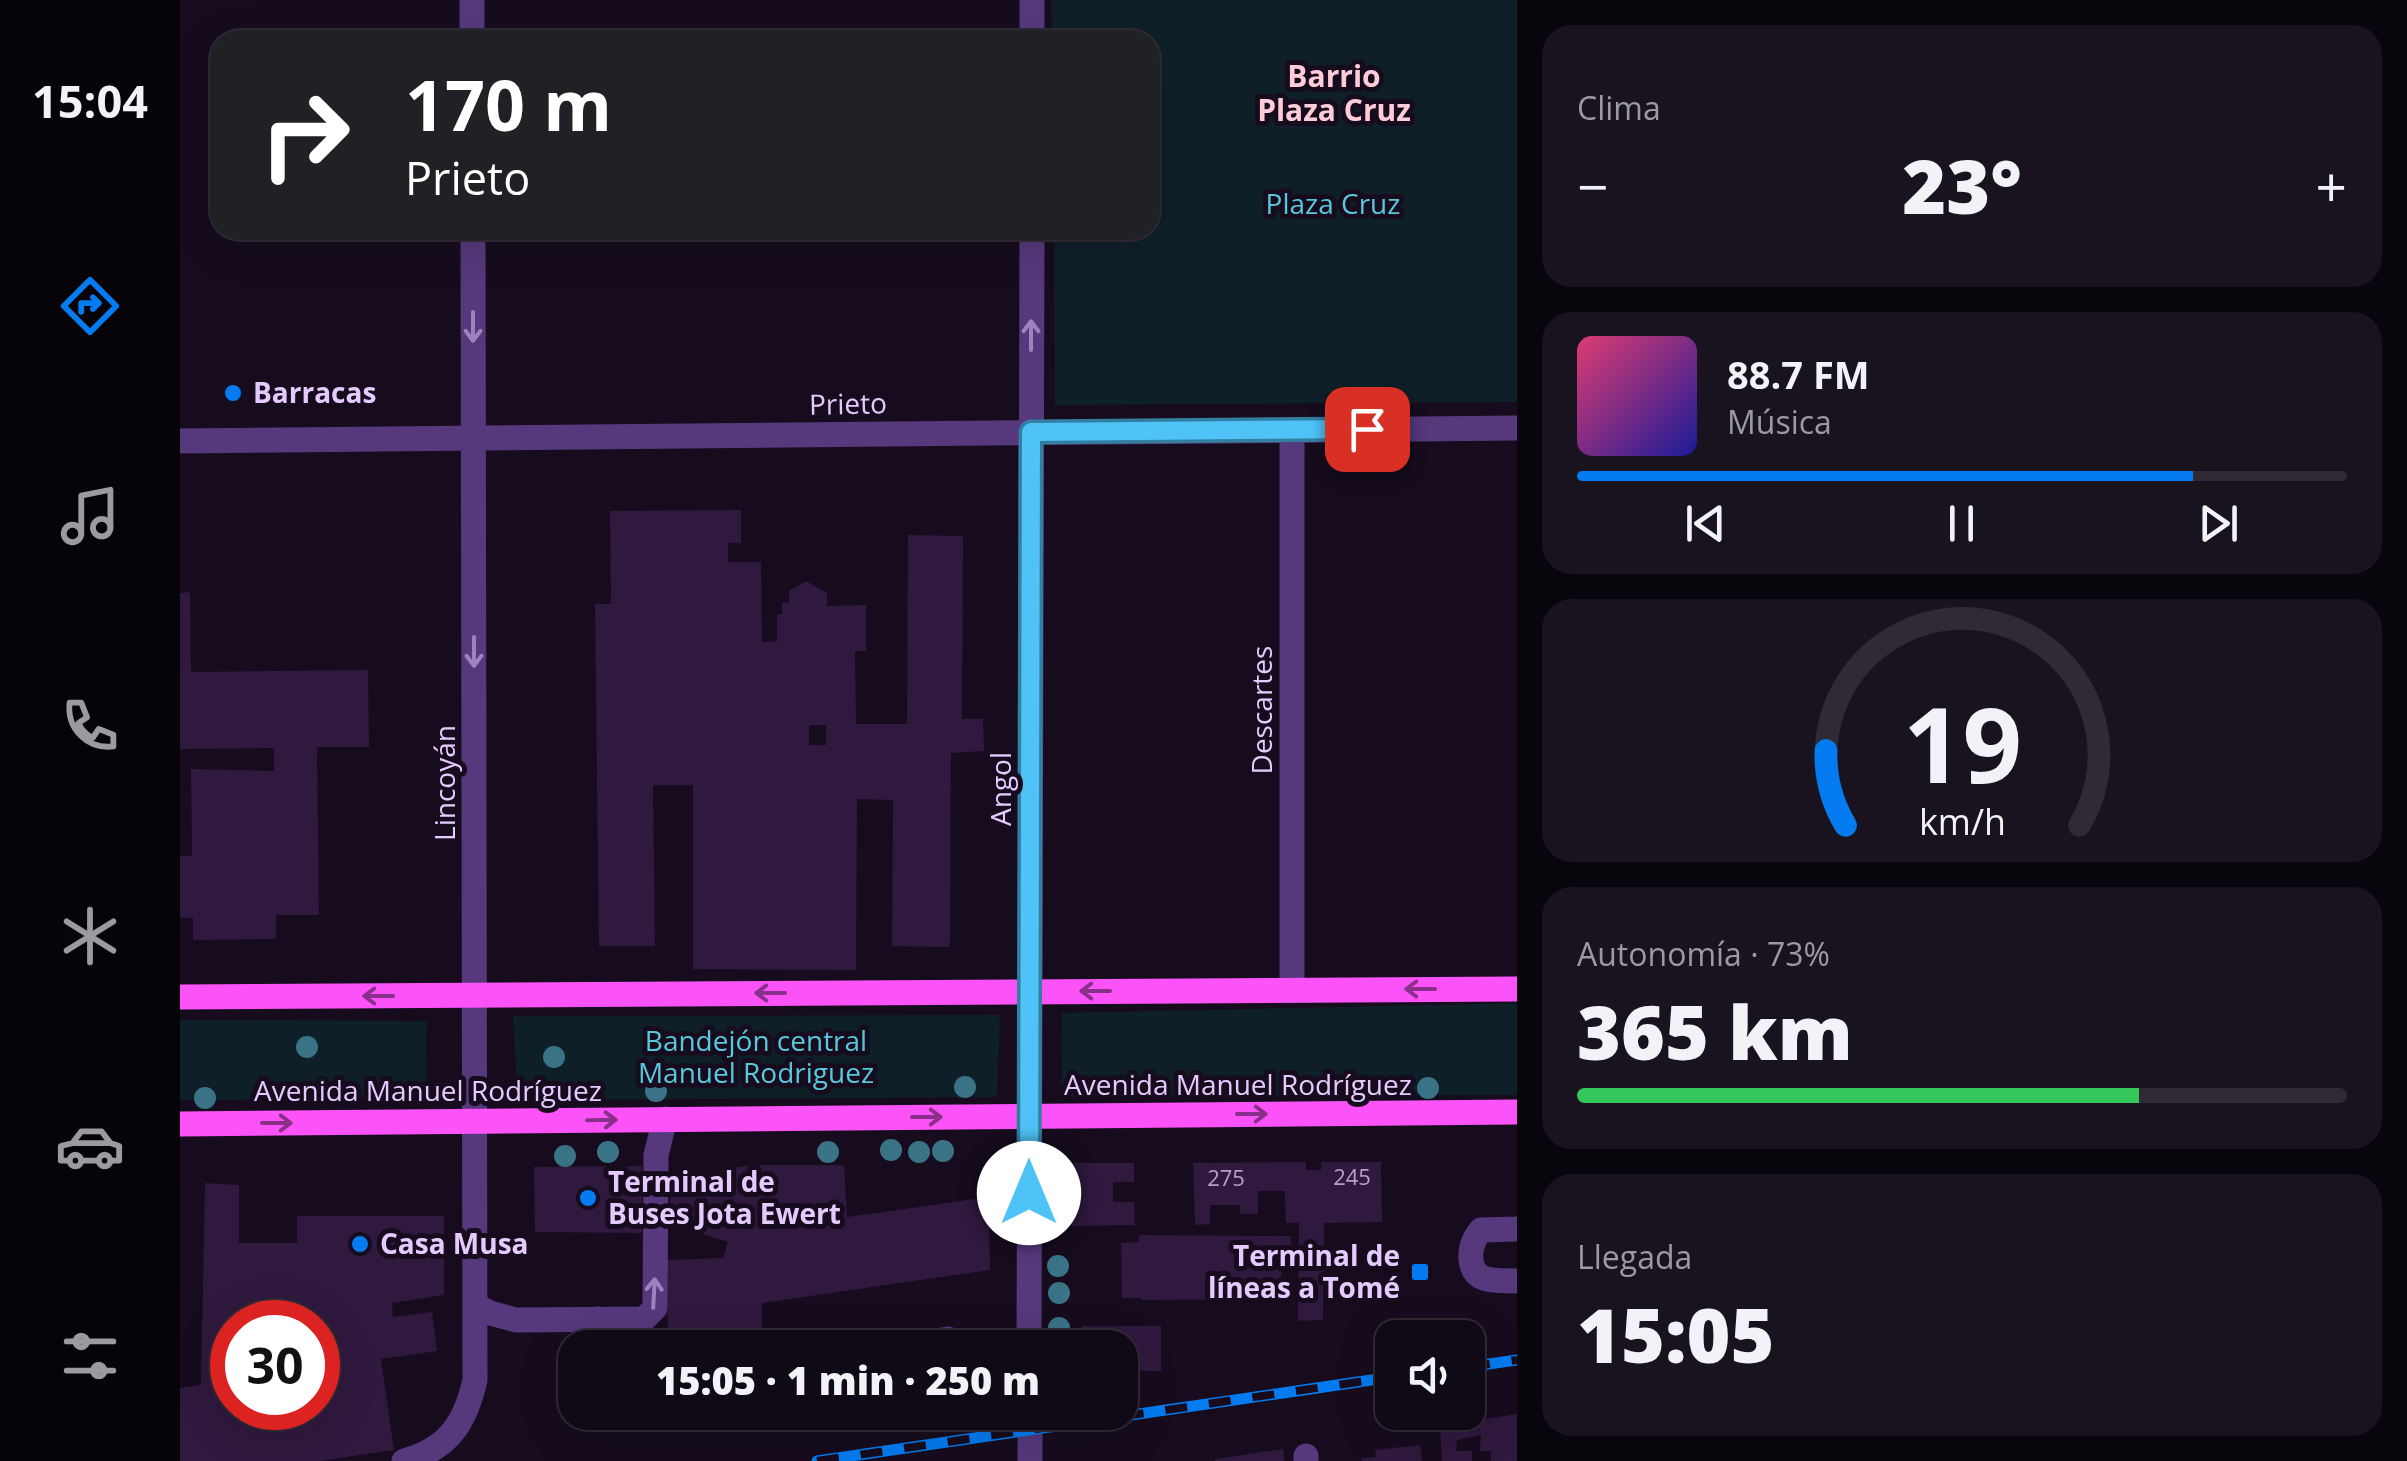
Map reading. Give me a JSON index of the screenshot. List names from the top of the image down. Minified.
{"streets":{"main road":["Avenida Manuel Rodríguez"],"street":["Prieto","Descartes","Lincoyán","Angol"]},"crossings":[["Prieto","Descartes"],["Prieto","Lincoyán"],["Prieto","Angol"],["Lincoyán","Avenida Manuel Rodríguez"],["Angol","Avenida Manuel Rodríguez"]],"one_way":["Lincoyán"],"districts":["Barrio Plaza Cruz"],"parks":["Plaza Cruz","Bandejón central Manuel Rodriguez"],"places":{"other":["Barracas","Terminal de Buses Jota Ewert","Casa Musa"],"transit":["Terminal de líneas a Tomé"]},"house_numbers":["245","275"],"page":{"tabs":"15:04","tile":["Clima",["Autonomía · 73%","365 km"],["Llegada","15:05"]],"turn":["170 m","Prieto"],"heat":["−","23°","+"],"song":["88.7 FM","Música"],"limit":"30","trip":"15:05 · 1 min · 250 m","gauge":["19","km/h"]}}
